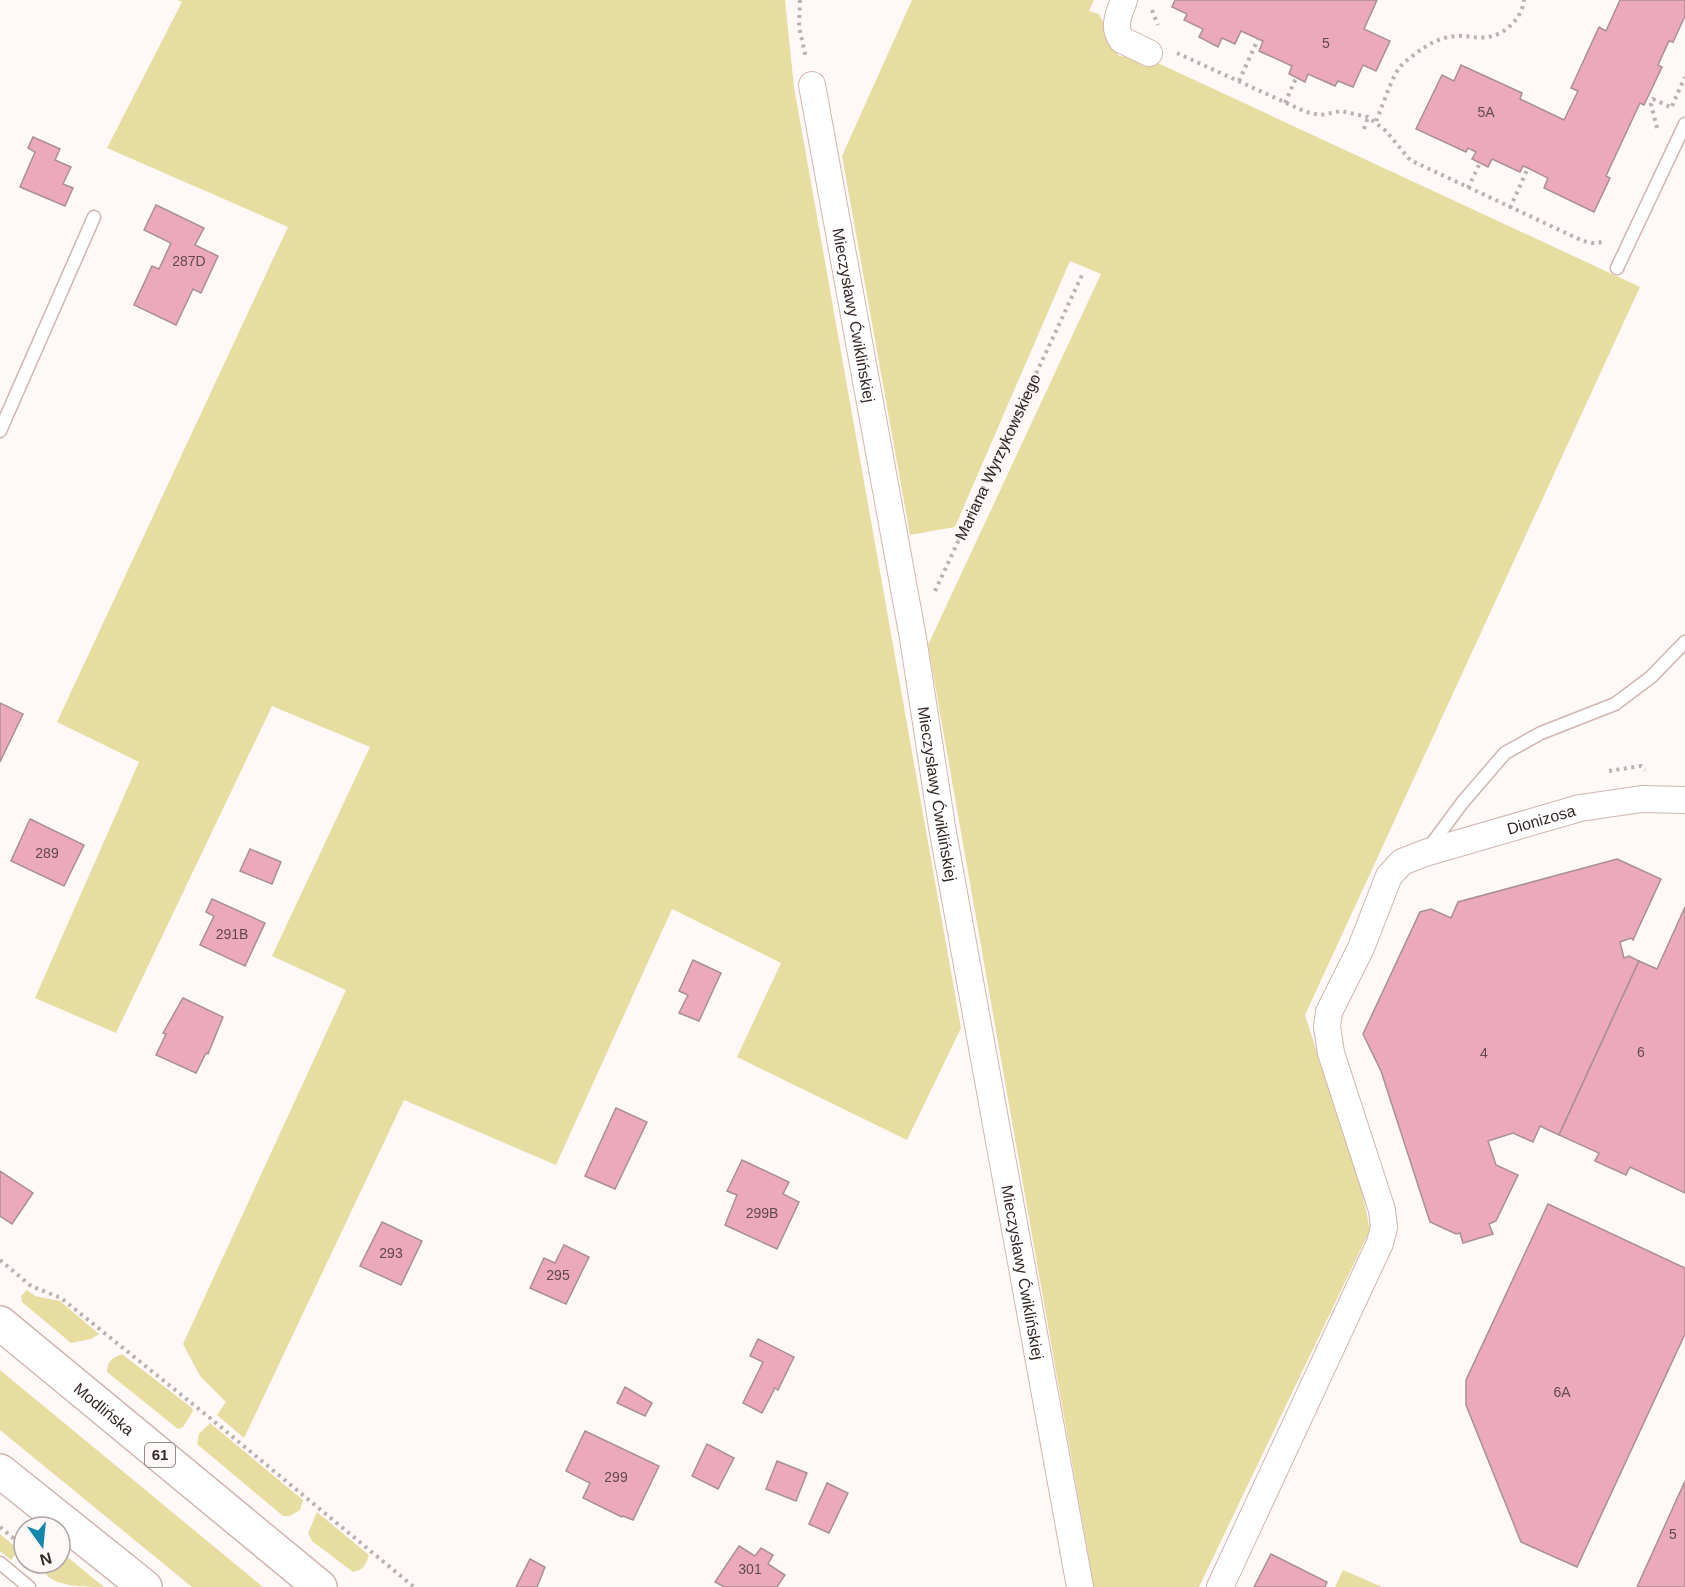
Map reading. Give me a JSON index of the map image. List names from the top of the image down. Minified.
{"streets":{"main road":["Modlińska","61"],"street":["Mieczysławy Ćwiklińskiej","Dionizosa"],"path":["Mariana Wyrzykowskiego"]},"crossings":[["Mieczysławy Ćwiklińskiej","Mariana Wyrzykowskiego"]],"house_numbers":["5","5A","287D","289","291B","6","4","299B","293","295","6A","299","5","301"],"north":"bottom"}
